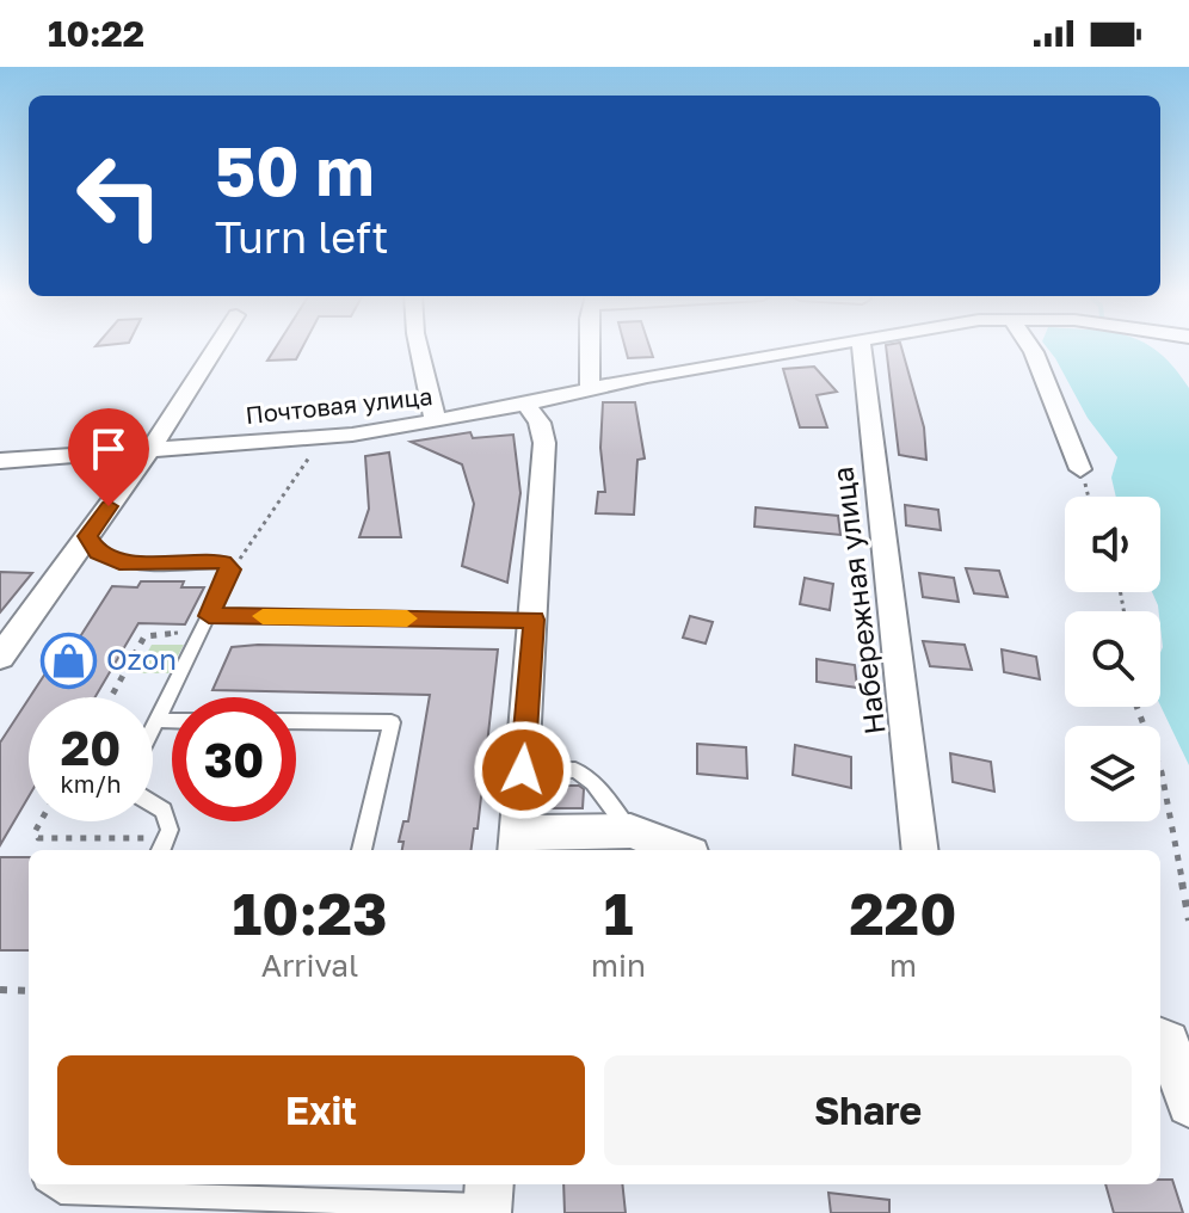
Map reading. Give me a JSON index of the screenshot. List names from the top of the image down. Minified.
{"streets":{"street":["Почтовая улица","Набережная улица"]},"places":{"shop":["Ozon"]},"page":{"status":"10:22","turn":["50 m","Turn left"],"speed":"20 km/h","limit":"30","eta":["10:23","Arrival","1","min","220","m"],"buttons":["Exit","Share"]}}
